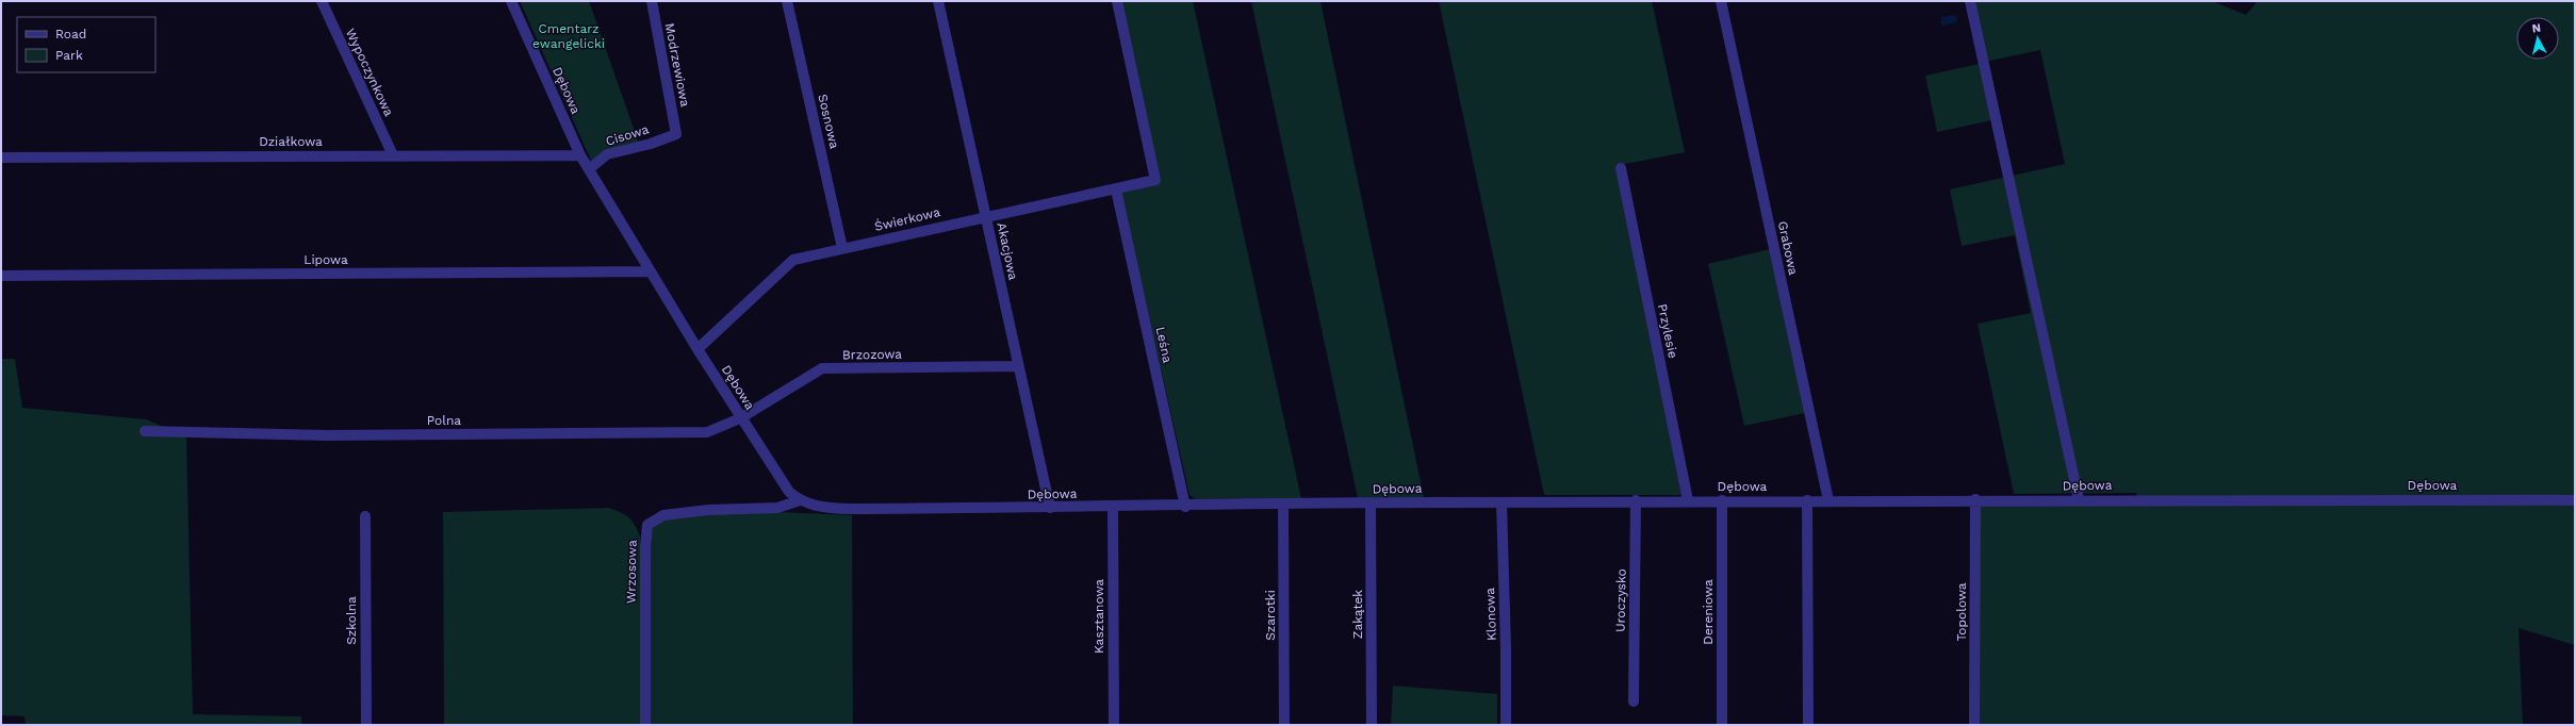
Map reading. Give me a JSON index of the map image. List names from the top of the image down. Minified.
{"streets":{"street":["Modrzewiowa","Wypoczynkowa","Dębowa","Sosnowa","Cisowa","Działkowa","Świerkowa","Grabowa","Akacjowa","Lipowa","Przylesie","Leśna","Brzozowa","Polna","Wrzosowa","Uroczysko","Dereniowa","Topolowa","Zakątek","Klonowa","Szarotki","Kasztanowa","Szkolna"]},"crossings":[["Modrzewiowa","Cisowa"],["Wypoczynkowa","Działkowa"],["Dębowa","Cisowa"],["Dębowa","Działkowa"],["Dębowa","Świerkowa"],["Dębowa","Grabowa"],["Dębowa","Akacjowa"],["Dębowa","Lipowa"],["Dębowa","Przylesie"],["Dębowa","Leśna"],["Dębowa","Brzozowa"],["Dębowa","Polna"],["Dębowa","Wrzosowa"],["Dębowa","Uroczysko"],["Dębowa","Dereniowa"],["Dębowa","Topolowa"],["Dębowa","Zakątek"],["Dębowa","Klonowa"],["Dębowa","Szarotki"],["Dębowa","Kasztanowa"],["Sosnowa","Świerkowa"],["Świerkowa","Akacjowa"],["Świerkowa","Leśna"],["Akacjowa","Brzozowa"],["Brzozowa","Polna"]],"parks":["Cmentarz ewangelicki"],"legend":["Road","Park"],"north":"top"}
